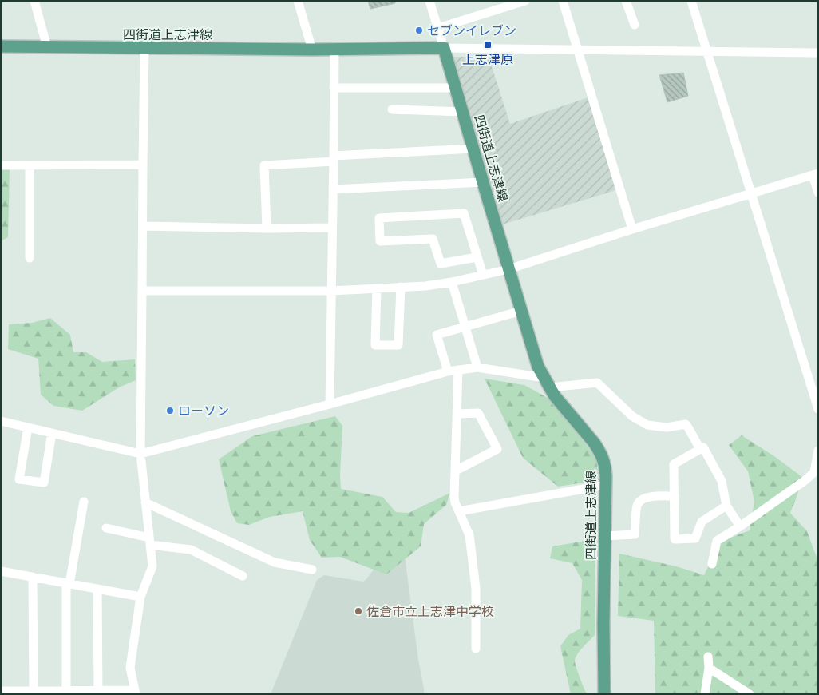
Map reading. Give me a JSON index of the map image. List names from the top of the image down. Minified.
{"streets":{"main road":["四街道上志津線"]},"places":{"other":["セブンイレブン","ローソン","佐倉市立上志津中学校"],"transit":["上志津原"]}}
